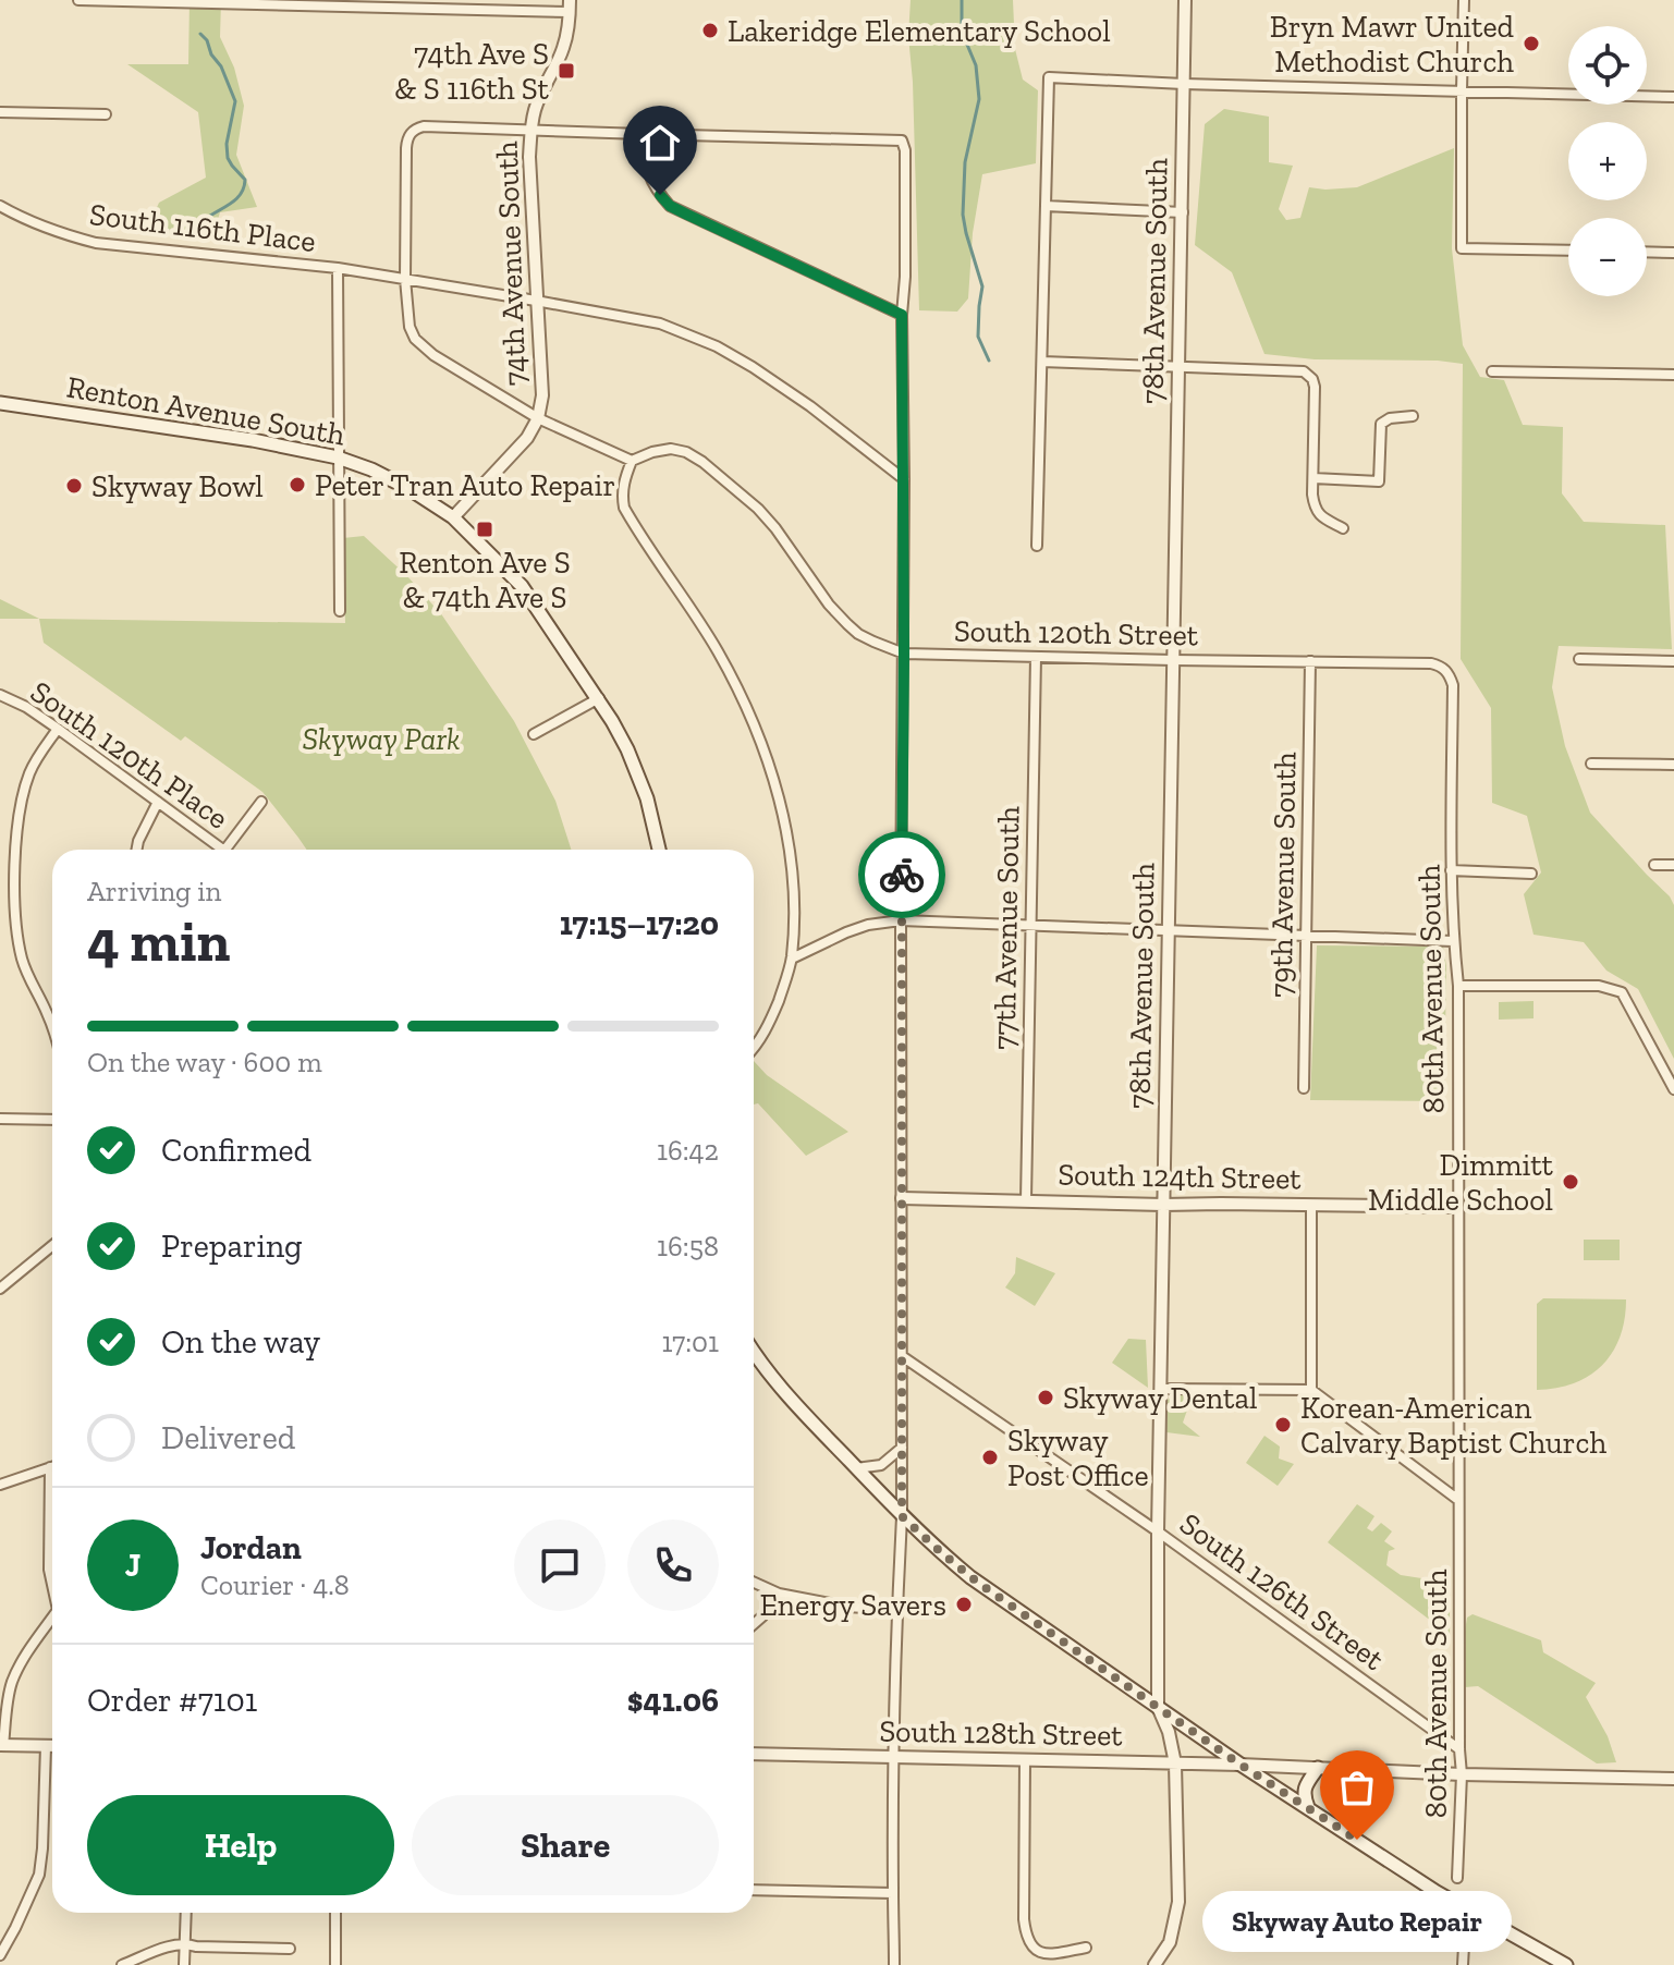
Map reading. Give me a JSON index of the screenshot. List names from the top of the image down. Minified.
{"streets":{"main road":["Renton Avenue South"],"street":["South 116th Place","74th Avenue South","78th Avenue South","South 120th Street","South 120th Place","79th Avenue South","77th Avenue South","80th Avenue South","South 124th Street","South 126th Street","South 128th Street"]},"crossings":[["South 116th Place","74th Avenue South"],["74th Avenue South","Renton Avenue South"],["78th Avenue South","South 120th Street"],["78th Avenue South","South 124th Street"],["78th Avenue South","South 126th Street"],["78th Avenue South","South 128th Street"],["South 120th Street","79th Avenue South"],["South 120th Street","77th Avenue South"],["South 120th Street","80th Avenue South"],["77th Avenue South","South 124th Street"],["80th Avenue South","South 124th Street"],["80th Avenue South","South 126th Street"],["80th Avenue South","South 128th Street"]],"parks":["Skyway Park"],"places":{"other":["Lakeridge Elementary School","Bryn Mawr United Methodist Church","Peter Tran Auto Repair","Skyway Bowl","Dimmitt Middle School","Skyway Dental","Korean-American Calvary Baptist Church","Skyway Post Office","Energy Savers","Skyway Auto Repair"],"transit":["74th Ave S & S 116th St","Renton Ave S & 74th Ave S"]},"page":{"map_buttons":["+","−"],"heading":["4 min","Arriving in","17:15–17:20"],"panel":["Jordan","Courier · 4.8","Order #7101","$41.06"],"bar":"On the way · 600 m","list":[["Confirmed","16:42"],["Preparing","16:58"],["On the way","17:01"],"Delivered"],"round":"J","buttons":["Help","Share"],"bubble":"Skyway Auto Repair"}}
